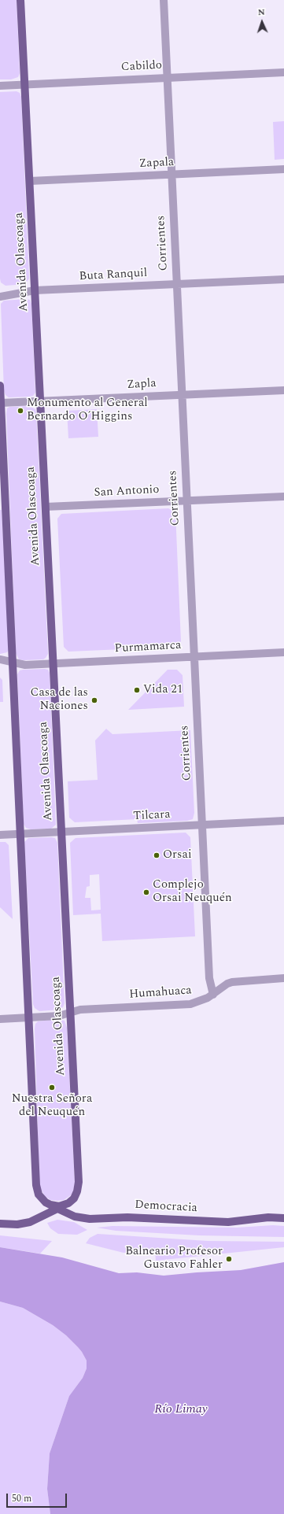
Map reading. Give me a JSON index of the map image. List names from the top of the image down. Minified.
{"streets":{"main road":["Avenida Olascoaga","Democracia"],"street":["Cabildo","Zapala","Corrientes","Buta Ranquil","Zapla","San Antonio","Purmamarca","Tilcara","Humahuaca"]},"crossings":[["Cabildo","Corrientes"],["Cabildo","Avenida Olascoaga"],["Zapala","Corrientes"],["Zapala","Avenida Olascoaga"],["Corrientes","Buta Ranquil"],["Corrientes","Zapla"],["Corrientes","San Antonio"],["Corrientes","Purmamarca"],["Corrientes","Tilcara"],["Corrientes","Humahuaca"],["Avenida Olascoaga","Buta Ranquil"],["Avenida Olascoaga","Zapla"],["Avenida Olascoaga","San Antonio"],["Avenida Olascoaga","Purmamarca"],["Avenida Olascoaga","Tilcara"],["Avenida Olascoaga","Humahuaca"],["Avenida Olascoaga","Democracia"]],"water":["Río Limay"],"places":["Monumento al General Bernardo O´Higgins","Vida 21","Casa de las Naciones","Orsai","Complejo Orsai Neuquén","Nuestra Señora del Neuquén","Balneario Profesor Gustavo Fahler"],"scale_bar":"50 m","north":"top"}
